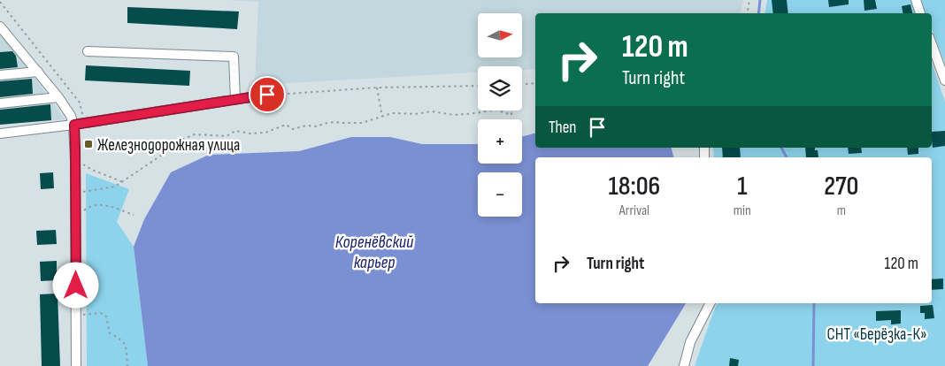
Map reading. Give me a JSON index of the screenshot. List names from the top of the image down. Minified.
{"water":["Коренёвский карьер"],"parks":["СНТ «Берёзка-К»"],"places":{"transit":["Железнодорожная улица"]},"north":"right","page":{"map_buttons":["+","−"],"turn":["120 m","Turn right"],"then":"Then","eta":["18:06","Arrival","1","min","270","m"],"list":[{"name":"Turn right","value":"120 m"}]}}
